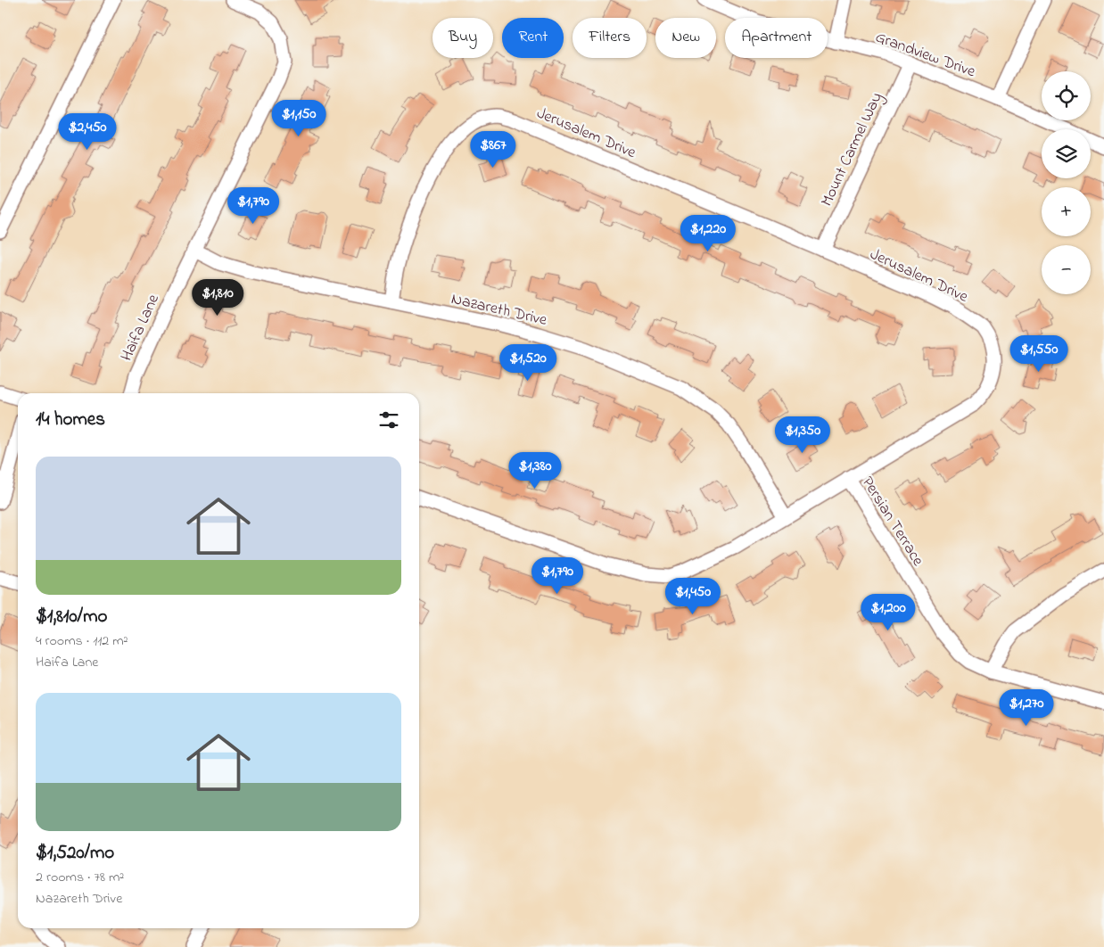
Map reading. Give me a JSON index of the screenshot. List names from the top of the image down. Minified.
{"streets":{"street":["Grandview Drive","Jerusalem Drive","Mount Carmel Way","Nazareth Drive","Haifa Lane","Persian Terrace"]},"crossings":[["Grandview Drive","Mount Carmel Way"],["Jerusalem Drive","Mount Carmel Way"],["Jerusalem Drive","Nazareth Drive"],["Jerusalem Drive","Persian Terrace"],["Nazareth Drive","Haifa Lane"]],"page":{"chip":["Buy","Rent","Filters","New","Apartment"],"map_buttons":["+","−"],"price":["$1,150","$2,450","$867","$1,790","$1,220","$1,810","$1,550","$1,520","$1,350","$1,380","$1,790","$1,450","$1,200","$1,270"],"heading":"14 homes","list":[{"name":"$1,810/mo","note":"4 rooms · 112 m² · Haifa Lane"},{"name":"$1,520/mo","note":"2 rooms · 78 m² · Nazareth Drive"}]}}
